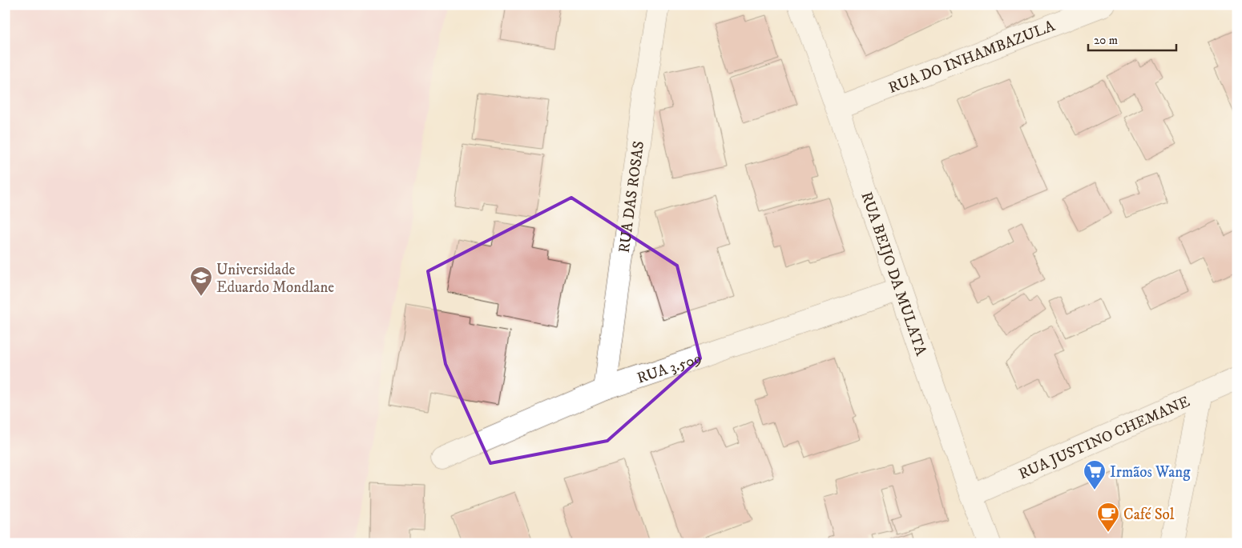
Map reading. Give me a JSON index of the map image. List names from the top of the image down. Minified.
{"streets":{"street":["RUA DO INHAMBAZULA","RUA DAS ROSAS","RUA BEIJO DA MULATA","RUA 3.509","RUA JUSTINO CHEMANE"]},"crossings":[["RUA DO INHAMBAZULA","RUA BEIJO DA MULATA"],["RUA DAS ROSAS","RUA 3.509"],["RUA BEIJO DA MULATA","RUA 3.509"],["RUA BEIJO DA MULATA","RUA JUSTINO CHEMANE"]],"places":{"school or university":["Universidade Eduardo Mondlane"],"supermarket":["Irmãos Wang"],"cafe":["Café Sol"]},"scale_bar":"20 m"}
